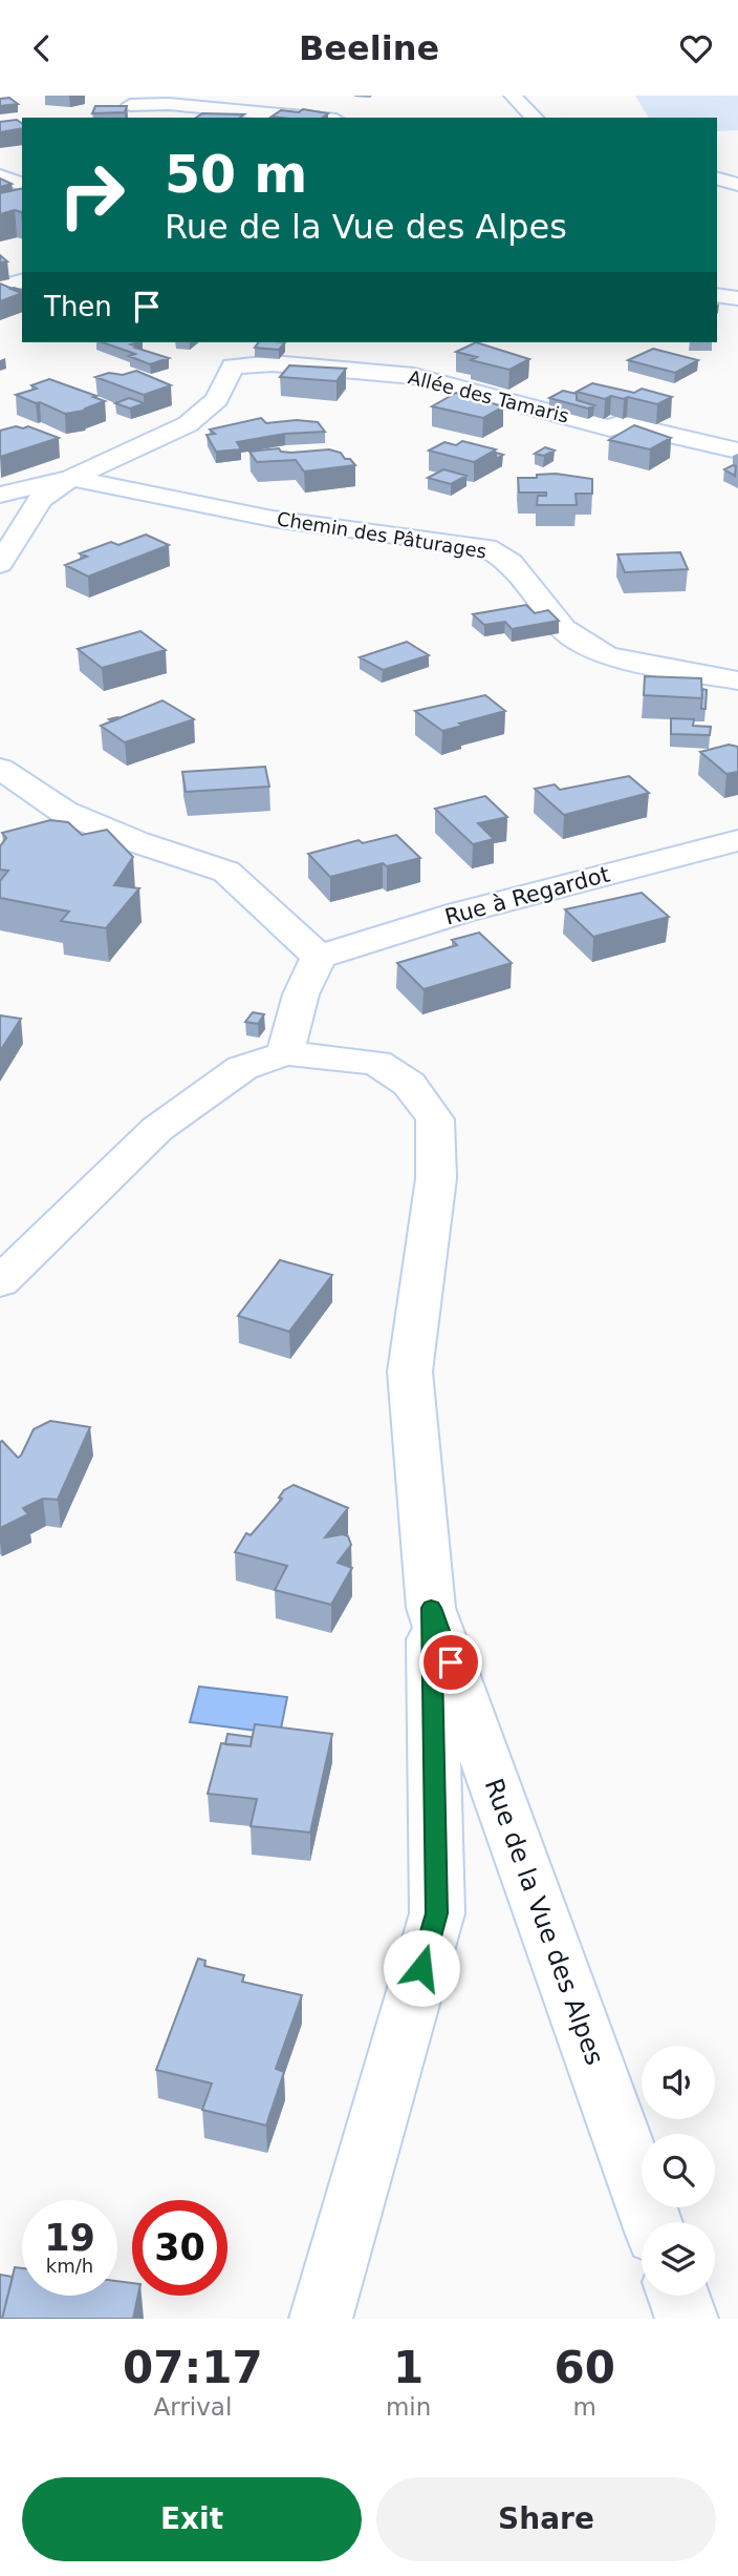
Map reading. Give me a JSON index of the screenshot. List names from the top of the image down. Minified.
{"streets":{"street":["Allée des Tamaris","Chemin des Pâturages","Rue à Regardot","Rue de la Vue des Alpes"]},"page":{"header":"Beeline","turn":["50 m","Rue de la Vue des Alpes"],"then":"Then","speed":"19 km/h","limit":"30","eta":["07:17","Arrival","1","min","60","m"],"buttons":["Exit","Share"]}}
